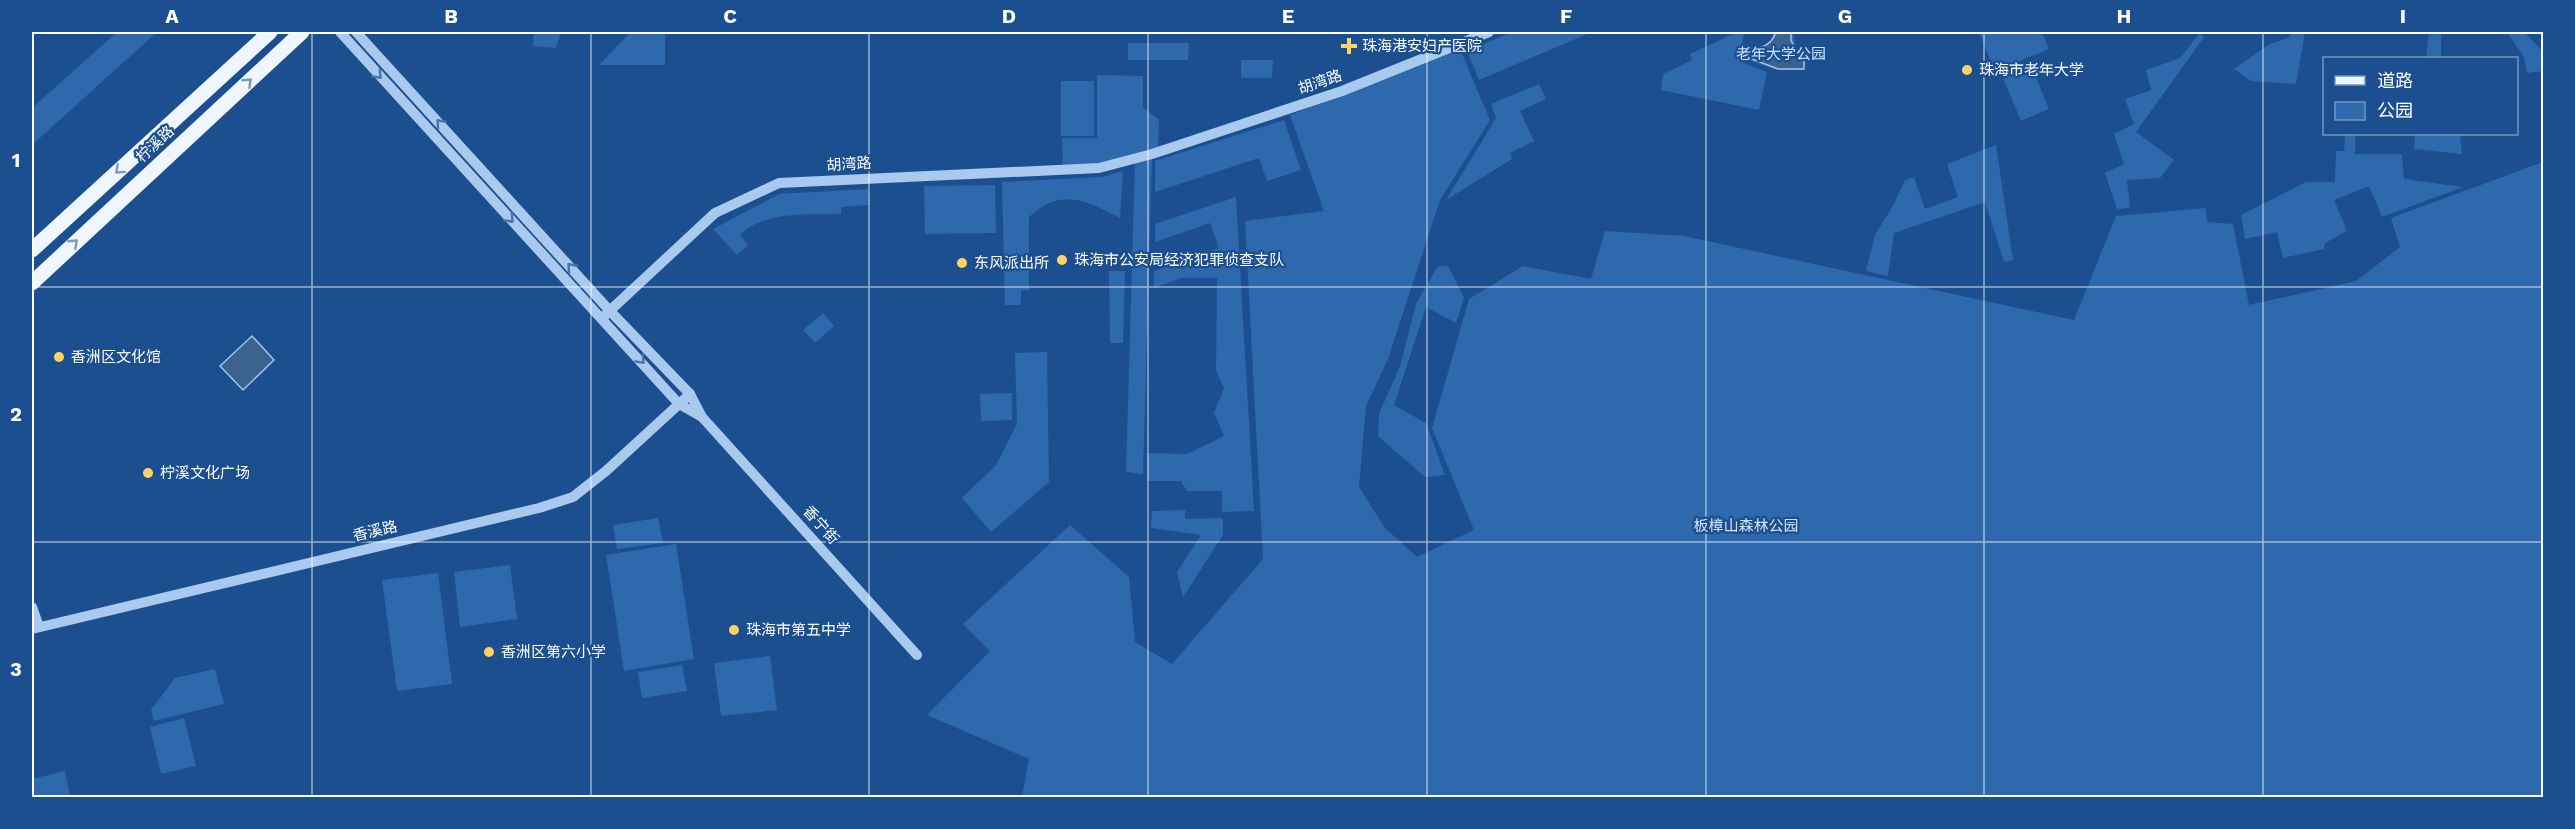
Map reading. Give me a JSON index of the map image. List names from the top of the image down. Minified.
{"streets":{"main road":["柠溪路"],"street":["胡湾路","香宁街","香溪路"]},"crossings":[["胡湾路","香宁街"],["香宁街","香溪路"]],"parks":["老年大学公园","板樟山森林公园"],"places":{"health":["珠海港安妇产医院"],"other":["珠海市老年大学","珠海市公安局经济犯罪侦查支队","东风派出所","香洲区文化馆","柠溪文化广场","珠海市第五中学","香洲区第六小学"]},"legend":["道路","公园"],"grid":{"columns":["A","B","C","D","E","F","G","H","I"],"rows":["1","2","3"]}}
